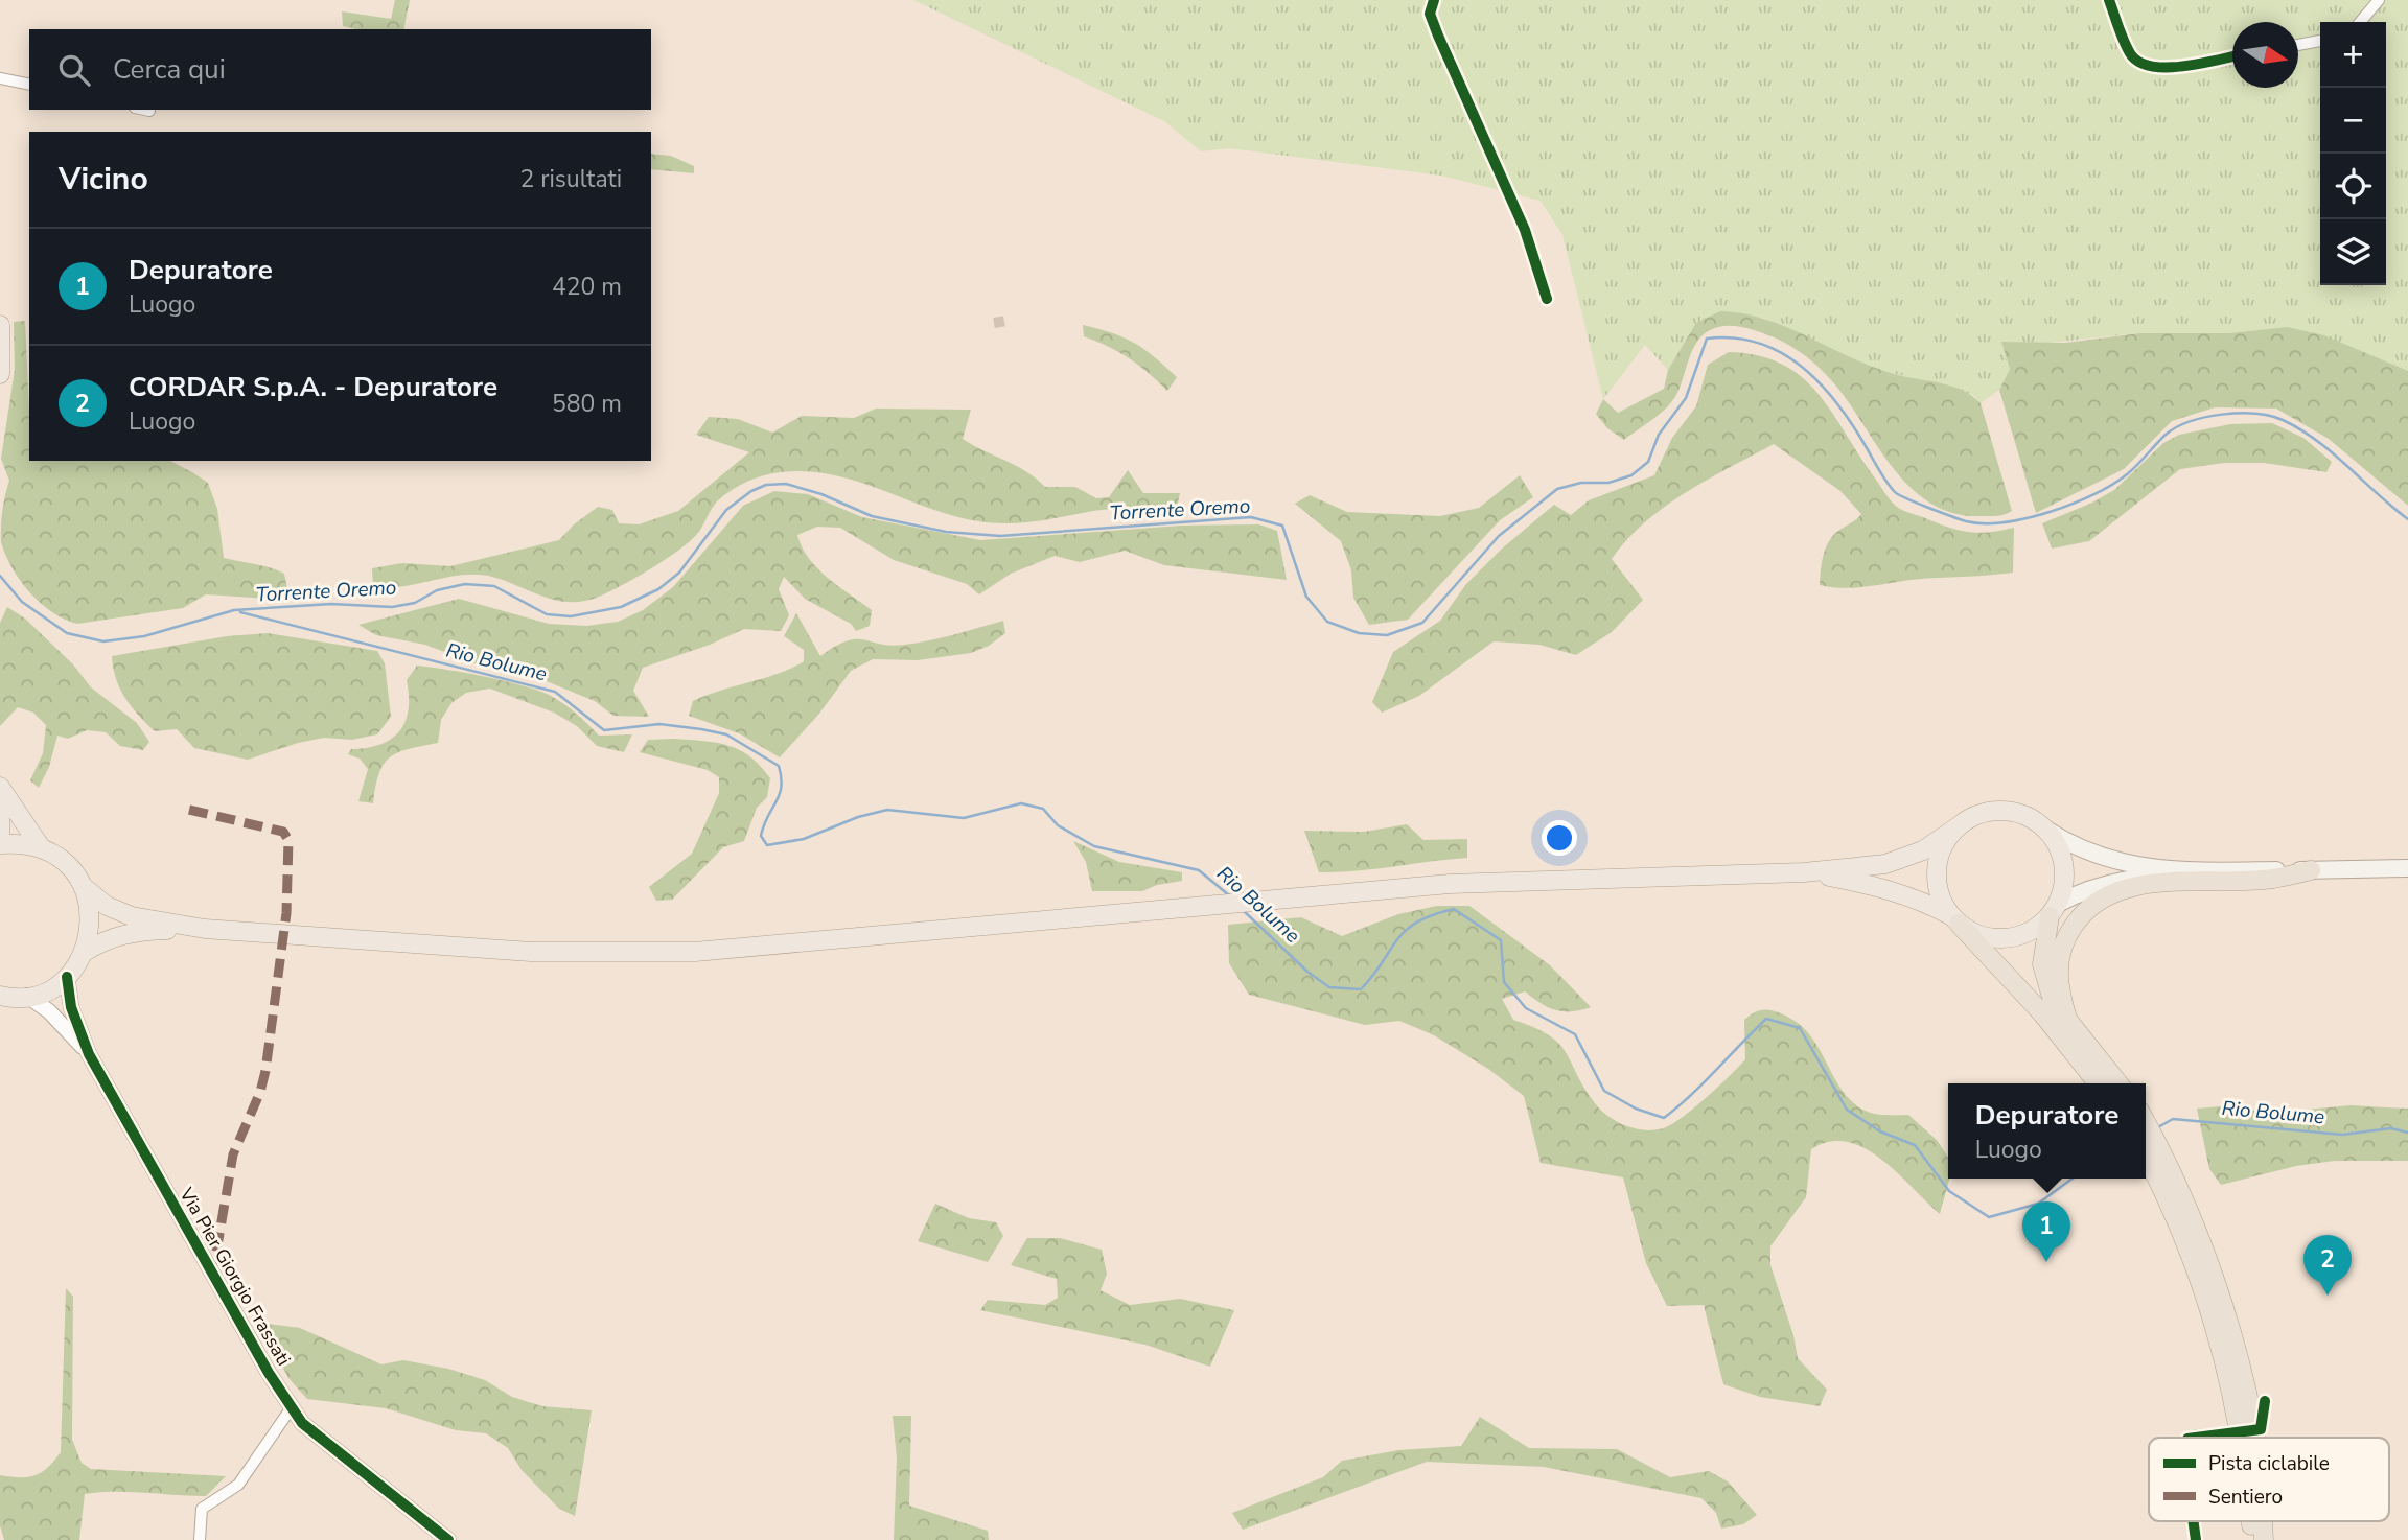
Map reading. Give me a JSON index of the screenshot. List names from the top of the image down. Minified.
{"streets":{"street":["Via Pier Giorgio Frassati"]},"water":["Torrente Oremo","Rio Bolume"],"legend":["Pista ciclabile","Sentiero"],"north":"right","page":{"map_buttons":["+","−"],"search":"Cerca qui","heading":["Vicino","2 risultati"],"list":[{"mark":"1","name":"Depuratore","note":"Luogo","value":"420 m"},{"mark":"2","name":"CORDAR S.p.A. - Depuratore","note":"Luogo","value":"580 m"}],"popup":["Depuratore","Luogo"],"pins":["1","2"]}}
